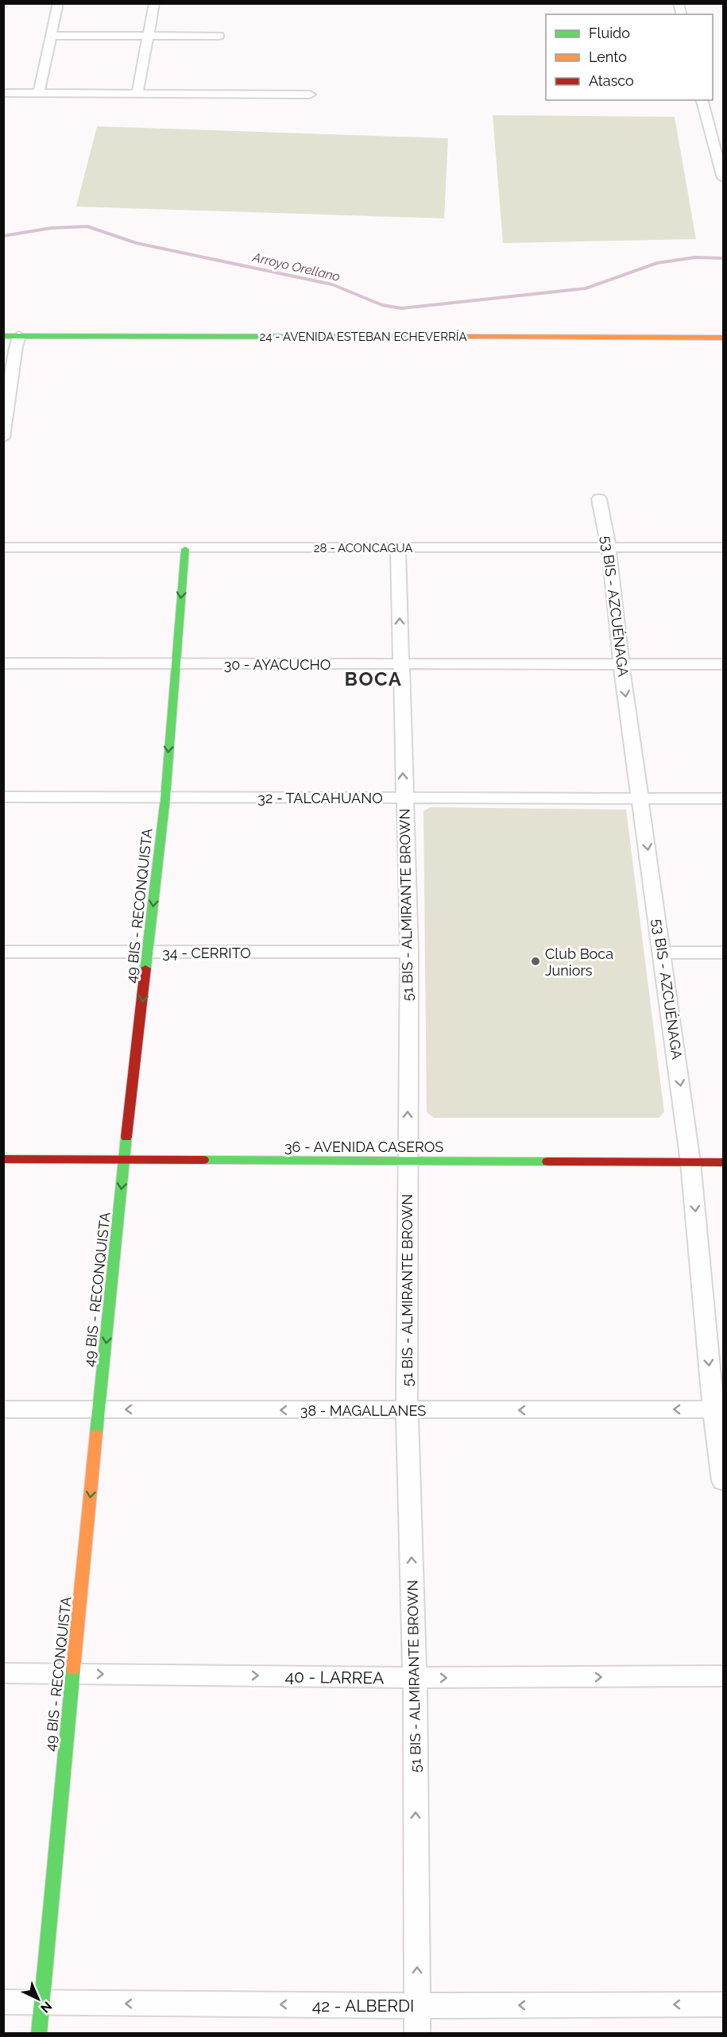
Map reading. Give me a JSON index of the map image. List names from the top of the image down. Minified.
{"streets":{"street":["24 - AVENIDA ESTEBAN ECHEVERRÍA","28 - ACONCAGUA","53 BIS - AZCUÉNAGA","30 - AYACUCHO","32 - TALCAHUANO","51 BIS - ALMIRANTE BROWN","49 BIS - RECONQUISTA","34 - CERRITO","36 - AVENIDA CASEROS","38 - MAGALLANES","40 - LARREA","42 - ALBERDI"]},"crossings":[["28 - ACONCAGUA","53 BIS - AZCUÉNAGA"],["28 - ACONCAGUA","51 BIS - ALMIRANTE BROWN"],["28 - ACONCAGUA","49 BIS - RECONQUISTA"],["53 BIS - AZCUÉNAGA","30 - AYACUCHO"],["53 BIS - AZCUÉNAGA","32 - TALCAHUANO"],["53 BIS - AZCUÉNAGA","36 - AVENIDA CASEROS"],["53 BIS - AZCUÉNAGA","38 - MAGALLANES"],["30 - AYACUCHO","51 BIS - ALMIRANTE BROWN"],["30 - AYACUCHO","49 BIS - RECONQUISTA"],["32 - TALCAHUANO","51 BIS - ALMIRANTE BROWN"],["32 - TALCAHUANO","49 BIS - RECONQUISTA"],["51 BIS - ALMIRANTE BROWN","34 - CERRITO"],["51 BIS - ALMIRANTE BROWN","36 - AVENIDA CASEROS"],["51 BIS - ALMIRANTE BROWN","38 - MAGALLANES"],["51 BIS - ALMIRANTE BROWN","40 - LARREA"],["51 BIS - ALMIRANTE BROWN","42 - ALBERDI"],["49 BIS - RECONQUISTA","34 - CERRITO"],["49 BIS - RECONQUISTA","36 - AVENIDA CASEROS"],["49 BIS - RECONQUISTA","38 - MAGALLANES"],["49 BIS - RECONQUISTA","40 - LARREA"],["49 BIS - RECONQUISTA","42 - ALBERDI"]],"one_way":["53 BIS - AZCUÉNAGA","51 BIS - ALMIRANTE BROWN","49 BIS - RECONQUISTA","38 - MAGALLANES","40 - LARREA","42 - ALBERDI"],"districts":["BOCA"],"water":["Arroyo Orellano"],"places":["Club Boca Juniors"],"legend":["Fluido","Lento","Atasco"],"north":"bottom right"}
